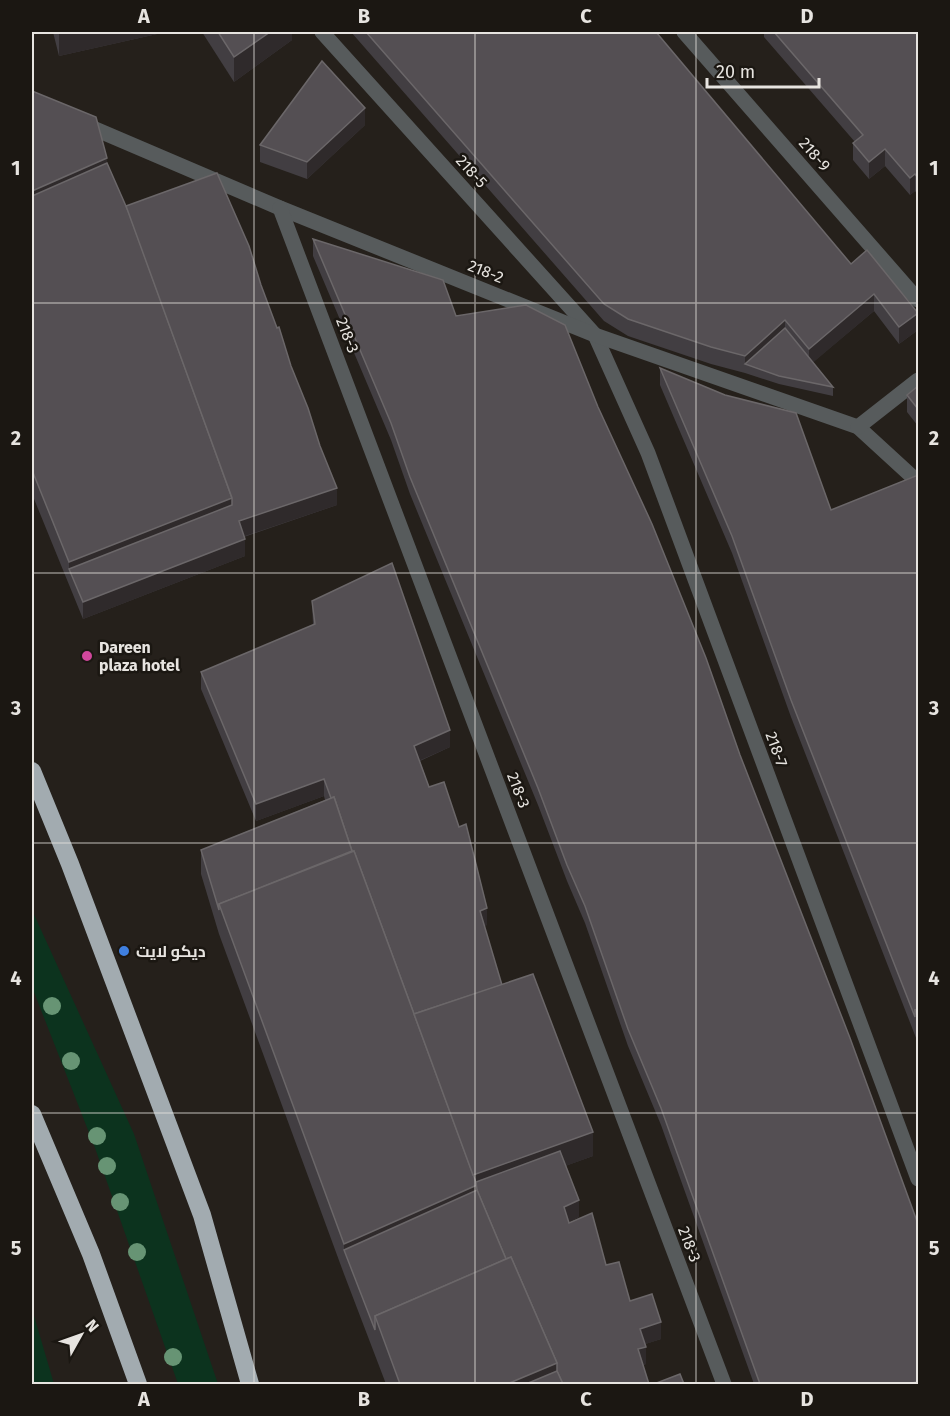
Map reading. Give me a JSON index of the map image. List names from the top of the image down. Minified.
{"streets":{"street":["218-9","218-5","218-2","218-3","218-7"]},"crossings":[["218-5","218-2"],["218-5","218-7"],["218-2","218-3"],["218-2","218-7"]],"places":["Dareen plaza hotel","ديكو لايت"],"scale_bar":"20 m","north":"top right","grid":{"columns":["A","B","C","D"],"rows":["1","2","3","4","5"]}}
